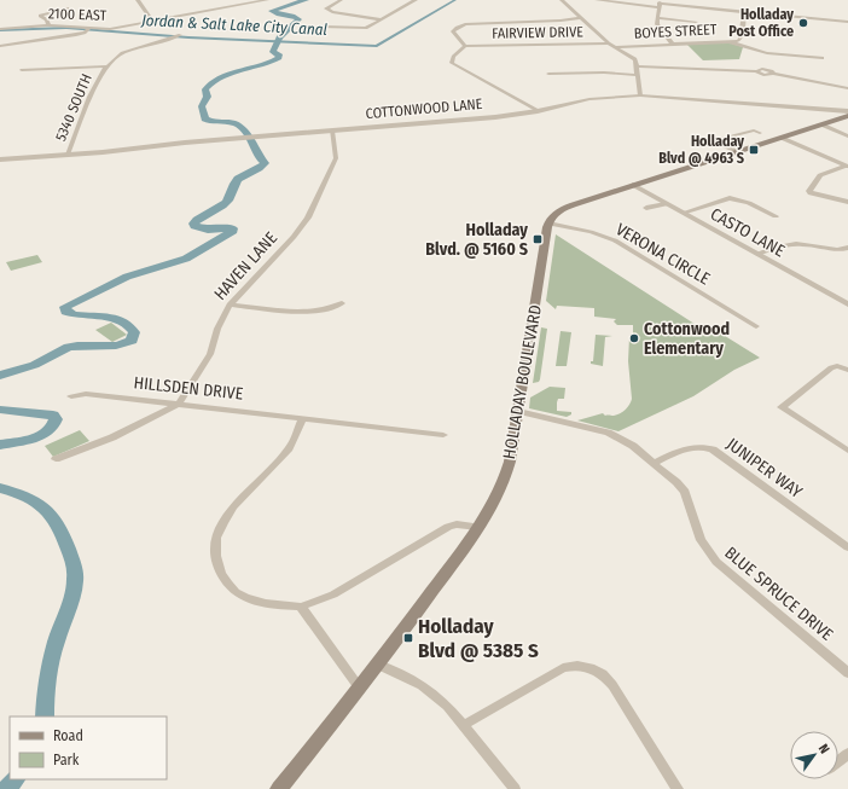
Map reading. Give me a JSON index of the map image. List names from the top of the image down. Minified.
{"streets":{"main road":["HOLLADAY BOULEVARD"],"street":["2100 EAST","BOYES STREET","FAIRVIEW DRIVE","5340 SOUTH","COTTONWOOD LANE","CASTO LANE","VERONA CIRCLE","HAVEN LANE","HILLSDEN DRIVE","JUNIPER WAY","BLUE SPRUCE DRIVE"]},"crossings":[["5340 SOUTH","COTTONWOOD LANE"],["COTTONWOOD LANE","HAVEN LANE"],["VERONA CIRCLE","HOLLADAY BOULEVARD"],["HAVEN LANE","HILLSDEN DRIVE"],["HOLLADAY BOULEVARD","BLUE SPRUCE DRIVE"],["JUNIPER WAY","BLUE SPRUCE DRIVE"]],"water":["Jordan & Salt Lake City Canal"],"places":{"other":["Holladay Post Office","Cottonwood Elementary"],"transit":["Holladay Blvd @ 4963 S","Holladay Blvd. @ 5160 S","Holladay Blvd @ 5385 S"]},"legend":["Road","Park"],"north":"top right"}
